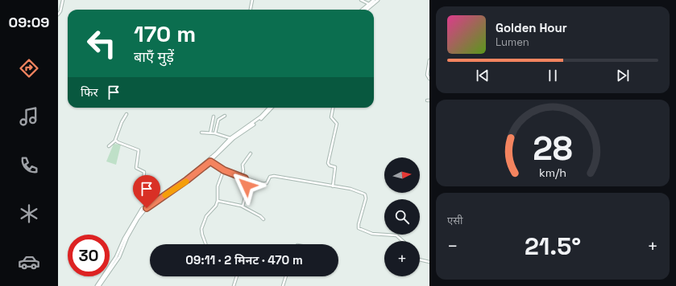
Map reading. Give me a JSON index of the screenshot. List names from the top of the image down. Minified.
{"north":"right","page":{"tabs":"09:09","turn":["170 m","बाएँ मुड़ें"],"song":["Golden Hour","Lumen"],"then":"फिर","map_buttons":"+","tile":"एसी","heat":["−","21.5°","+"],"limit":"30","trip":"09:11 · 2 मिनट · 470 m","gauge":["28","km/h"]}}
